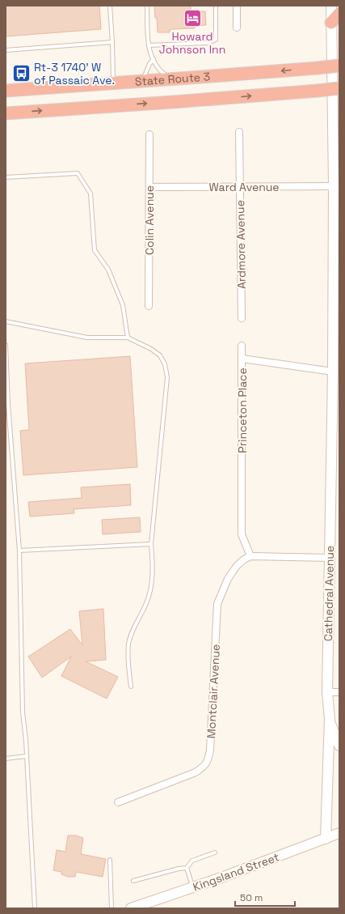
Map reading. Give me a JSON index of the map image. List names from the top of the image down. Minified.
{"streets":{"highway":["State Route 3"],"main road":["Cathedral Avenue","Kingsland Street"],"street":["Ward Avenue","Colin Avenue","Ardmore Avenue","Princeton Place","Montclair Avenue"]},"crossings":[["Ward Avenue","Colin Avenue"],["Ward Avenue","Ardmore Avenue"],["Ward Avenue","Cathedral Avenue"],["Princeton Place","Cathedral Avenue"],["Princeton Place","Montclair Avenue"],["Cathedral Avenue","Kingsland Street"]],"places":{"hotel":["Howard Johnson Inn"],"bus stop":["Rt-3 1740' W of Passaic Ave."]},"scale_bar":"50 m"}
